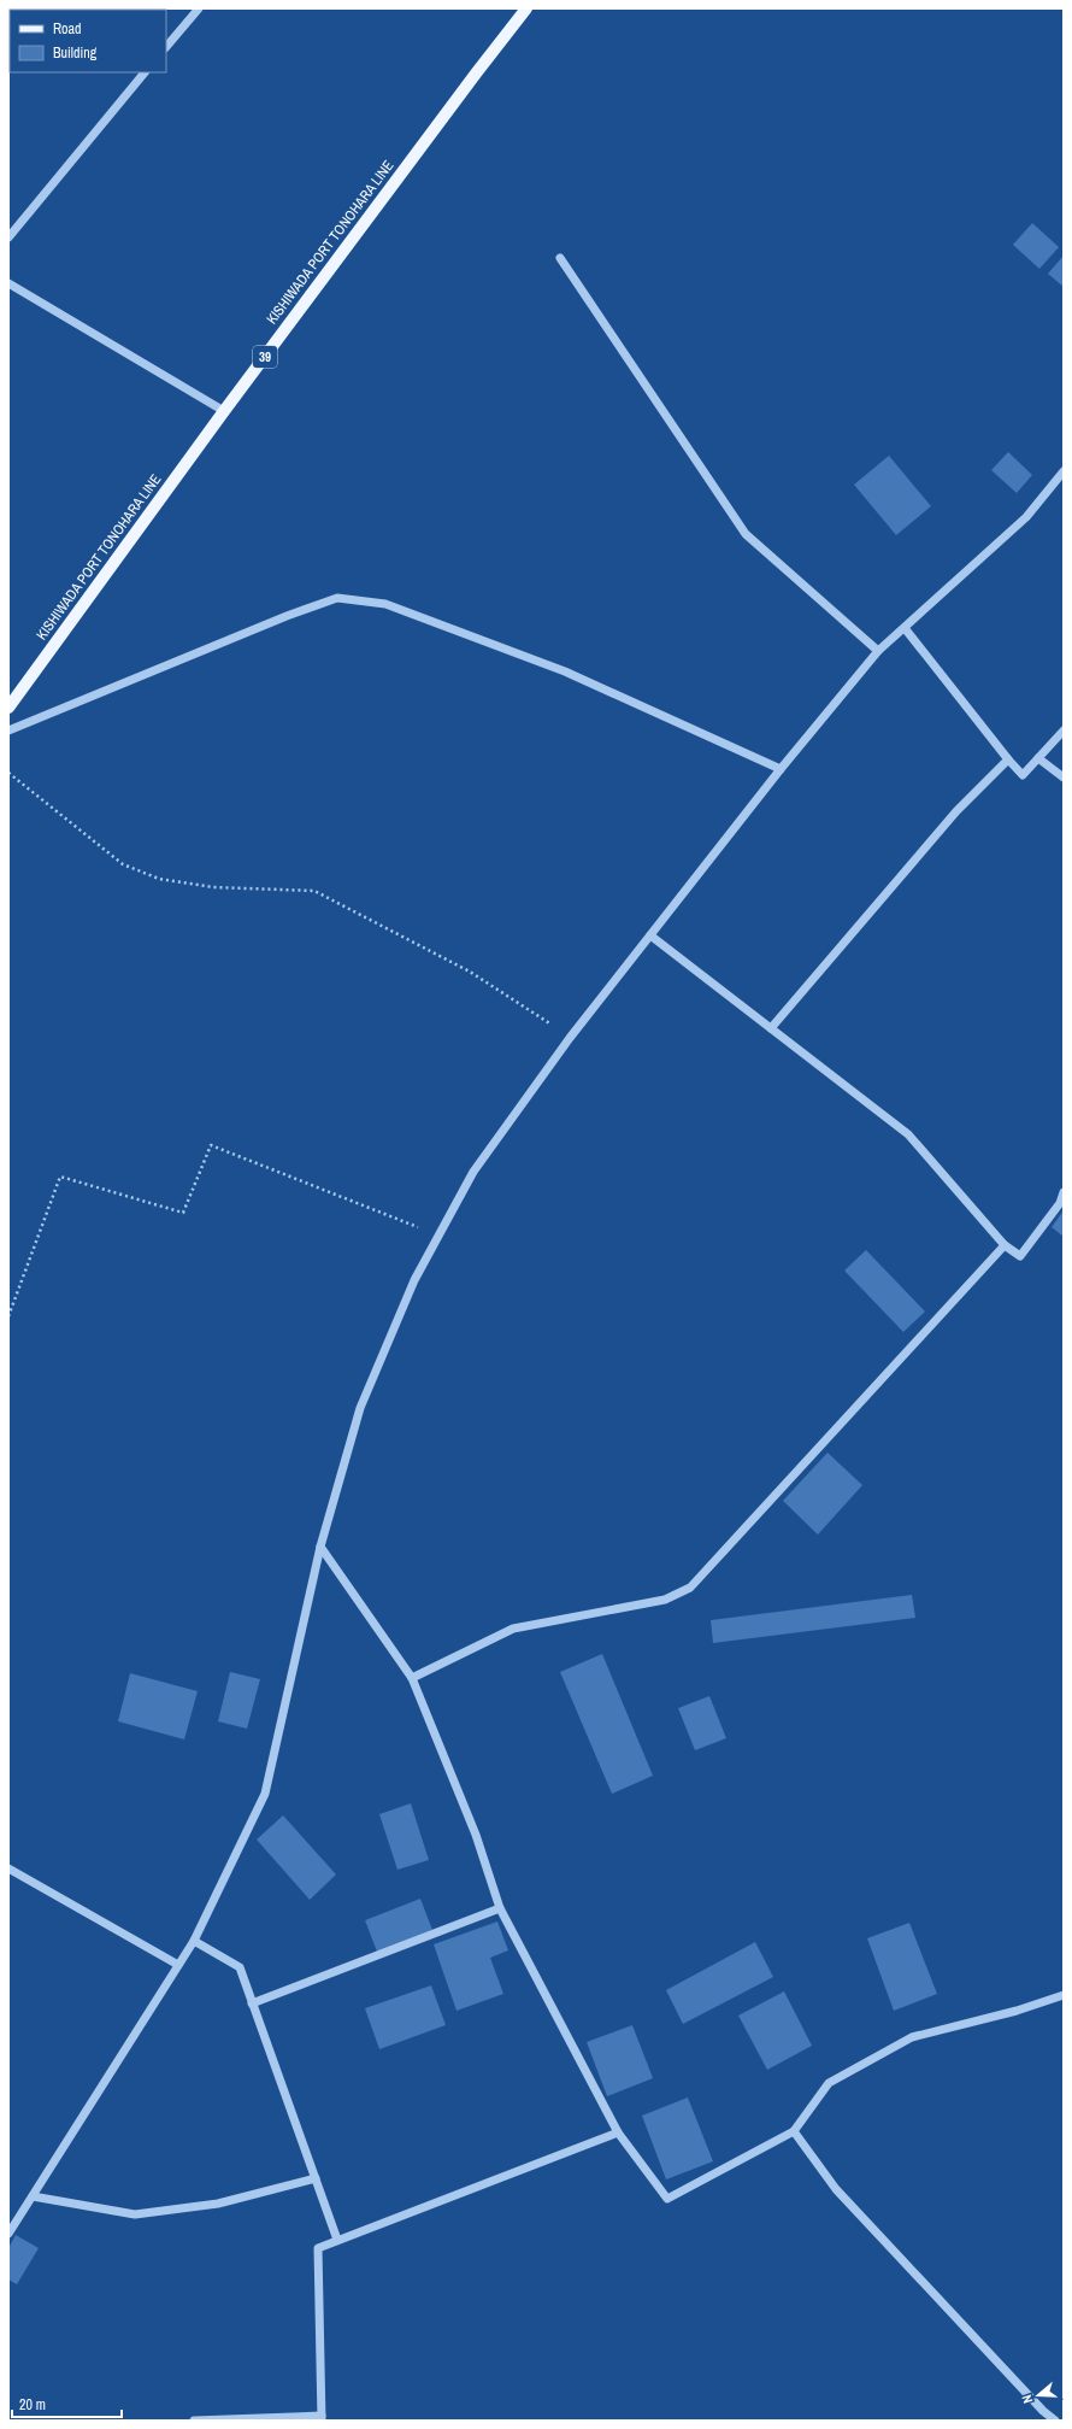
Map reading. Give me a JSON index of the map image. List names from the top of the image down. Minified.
{"streets":{"main road":["KISHIWADA PORT TONOHARA LINE","39"]},"legend":["Road","Building"],"scale_bar":"20 m","north":"left"}
